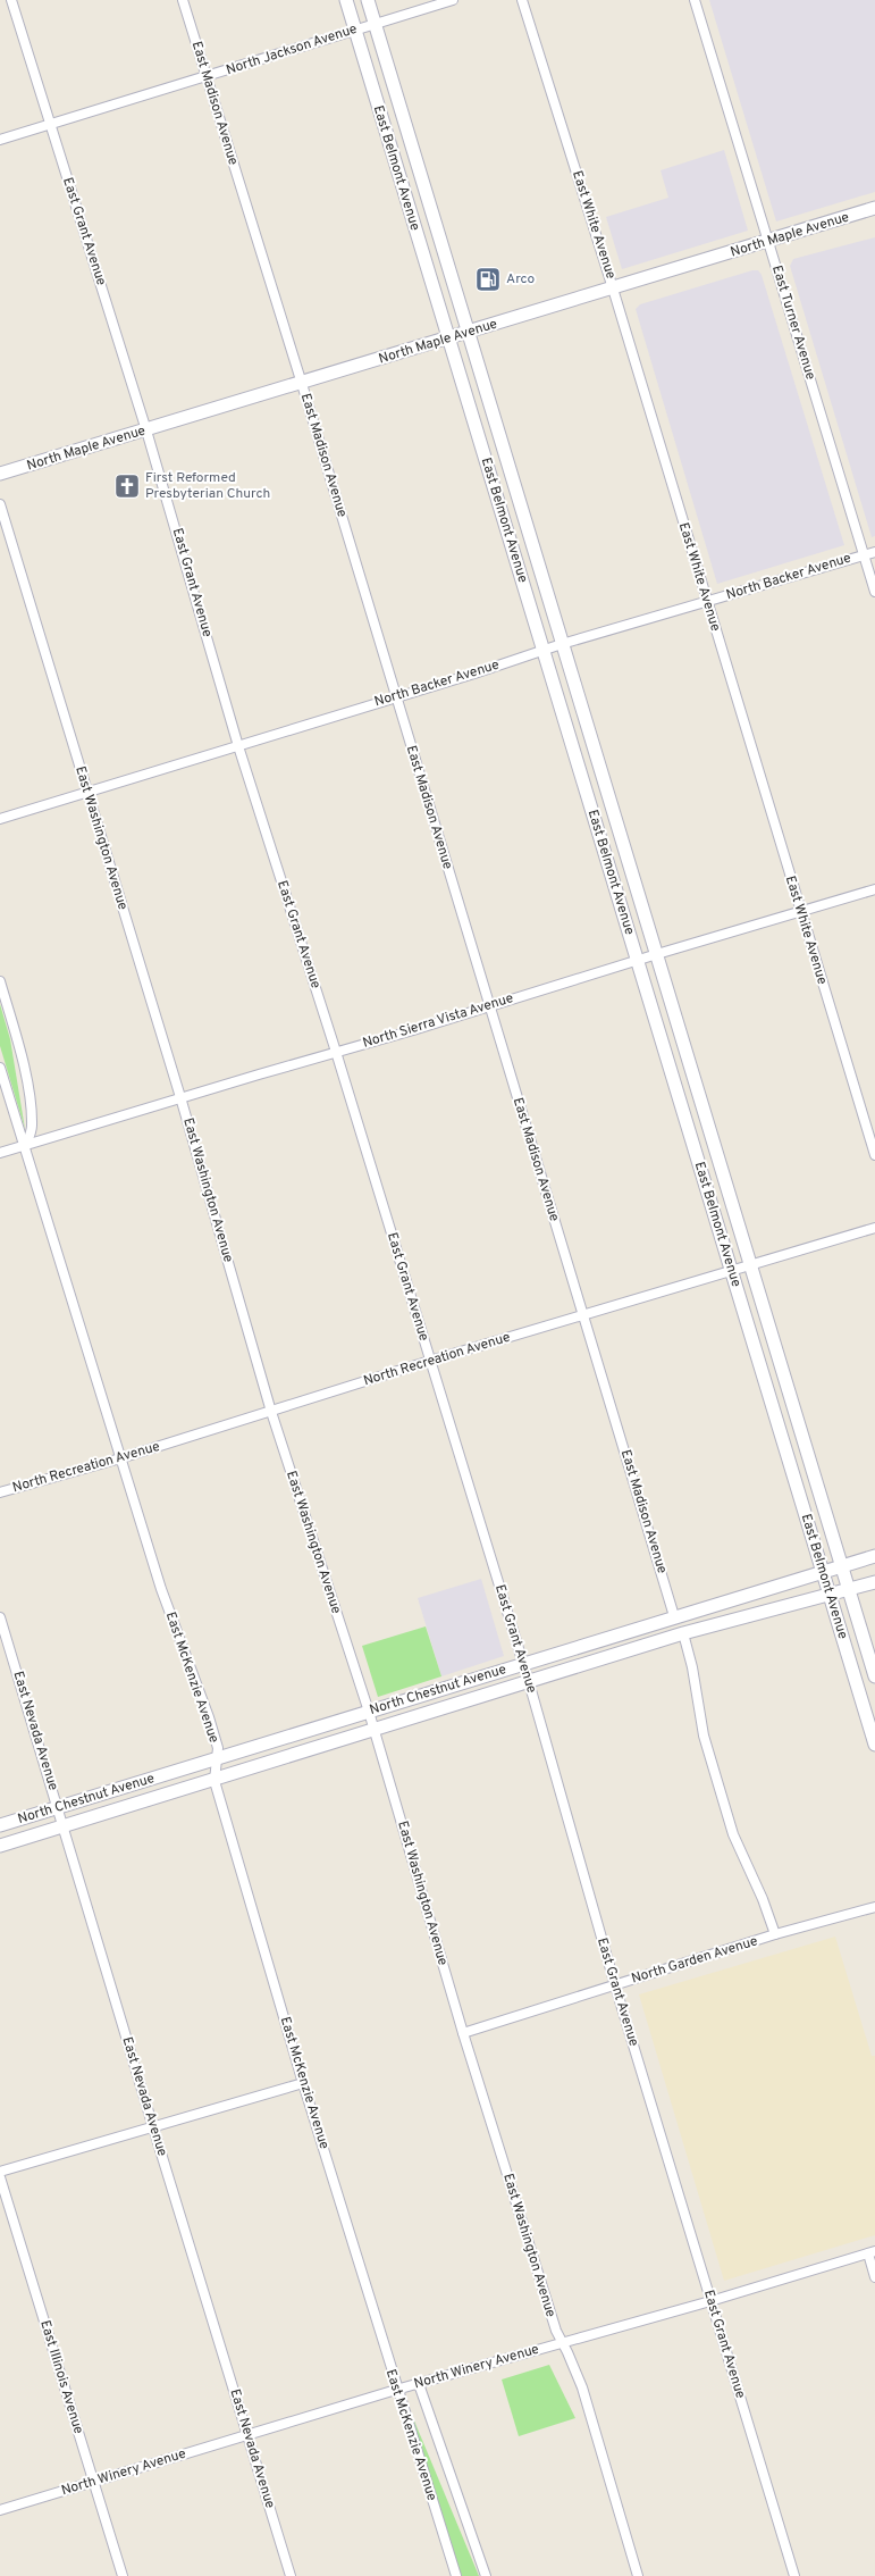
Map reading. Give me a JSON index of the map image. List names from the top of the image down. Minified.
{"streets":{"main road":["East Belmont Avenue","North Maple Avenue","North Chestnut Avenue"],"street":["North Jackson Avenue","East Madison Avenue","East White Avenue","East Grant Avenue","East Turner Avenue","North Backer Avenue","East Washington Avenue","North Sierra Vista Avenue","North Recreation Avenue","East McKenzie Avenue","East Nevada Avenue","North Garden Avenue","North Winery Avenue","East Illinois Avenue"]},"crossings":[["North Jackson Avenue","East Madison Avenue"],["North Jackson Avenue","East Belmont Avenue"],["North Jackson Avenue","East Grant Avenue"],["East Madison Avenue","North Maple Avenue"],["East Madison Avenue","North Backer Avenue"],["East Madison Avenue","North Sierra Vista Avenue"],["East Madison Avenue","North Recreation Avenue"],["East Madison Avenue","North Chestnut Avenue"],["East Belmont Avenue","North Maple Avenue"],["East Belmont Avenue","North Backer Avenue"],["East Belmont Avenue","North Sierra Vista Avenue"],["East Belmont Avenue","North Recreation Avenue"],["East Belmont Avenue","North Chestnut Avenue"],["East White Avenue","North Maple Avenue"],["East White Avenue","North Backer Avenue"],["East White Avenue","North Sierra Vista Avenue"],["East Grant Avenue","North Maple Avenue"],["East Grant Avenue","North Backer Avenue"],["East Grant Avenue","North Sierra Vista Avenue"],["East Grant Avenue","North Recreation Avenue"],["East Grant Avenue","North Chestnut Avenue"],["East Grant Avenue","North Garden Avenue"],["East Grant Avenue","North Winery Avenue"],["North Maple Avenue","East Turner Avenue"],["East Turner Avenue","North Backer Avenue"],["North Backer Avenue","East Washington Avenue"],["East Washington Avenue","North Sierra Vista Avenue"],["East Washington Avenue","North Recreation Avenue"],["East Washington Avenue","North Chestnut Avenue"],["East Washington Avenue","North Garden Avenue"],["East Washington Avenue","North Winery Avenue"],["North Sierra Vista Avenue","East McKenzie Avenue"],["North Recreation Avenue","East McKenzie Avenue"],["East McKenzie Avenue","North Chestnut Avenue"],["East McKenzie Avenue","North Winery Avenue"],["North Chestnut Avenue","East Nevada Avenue"],["East Nevada Avenue","North Winery Avenue"],["North Winery Avenue","East Illinois Avenue"]],"places":{"fuel station":["Arco"],"church":["First Reformed Presbyterian Church"]}}
